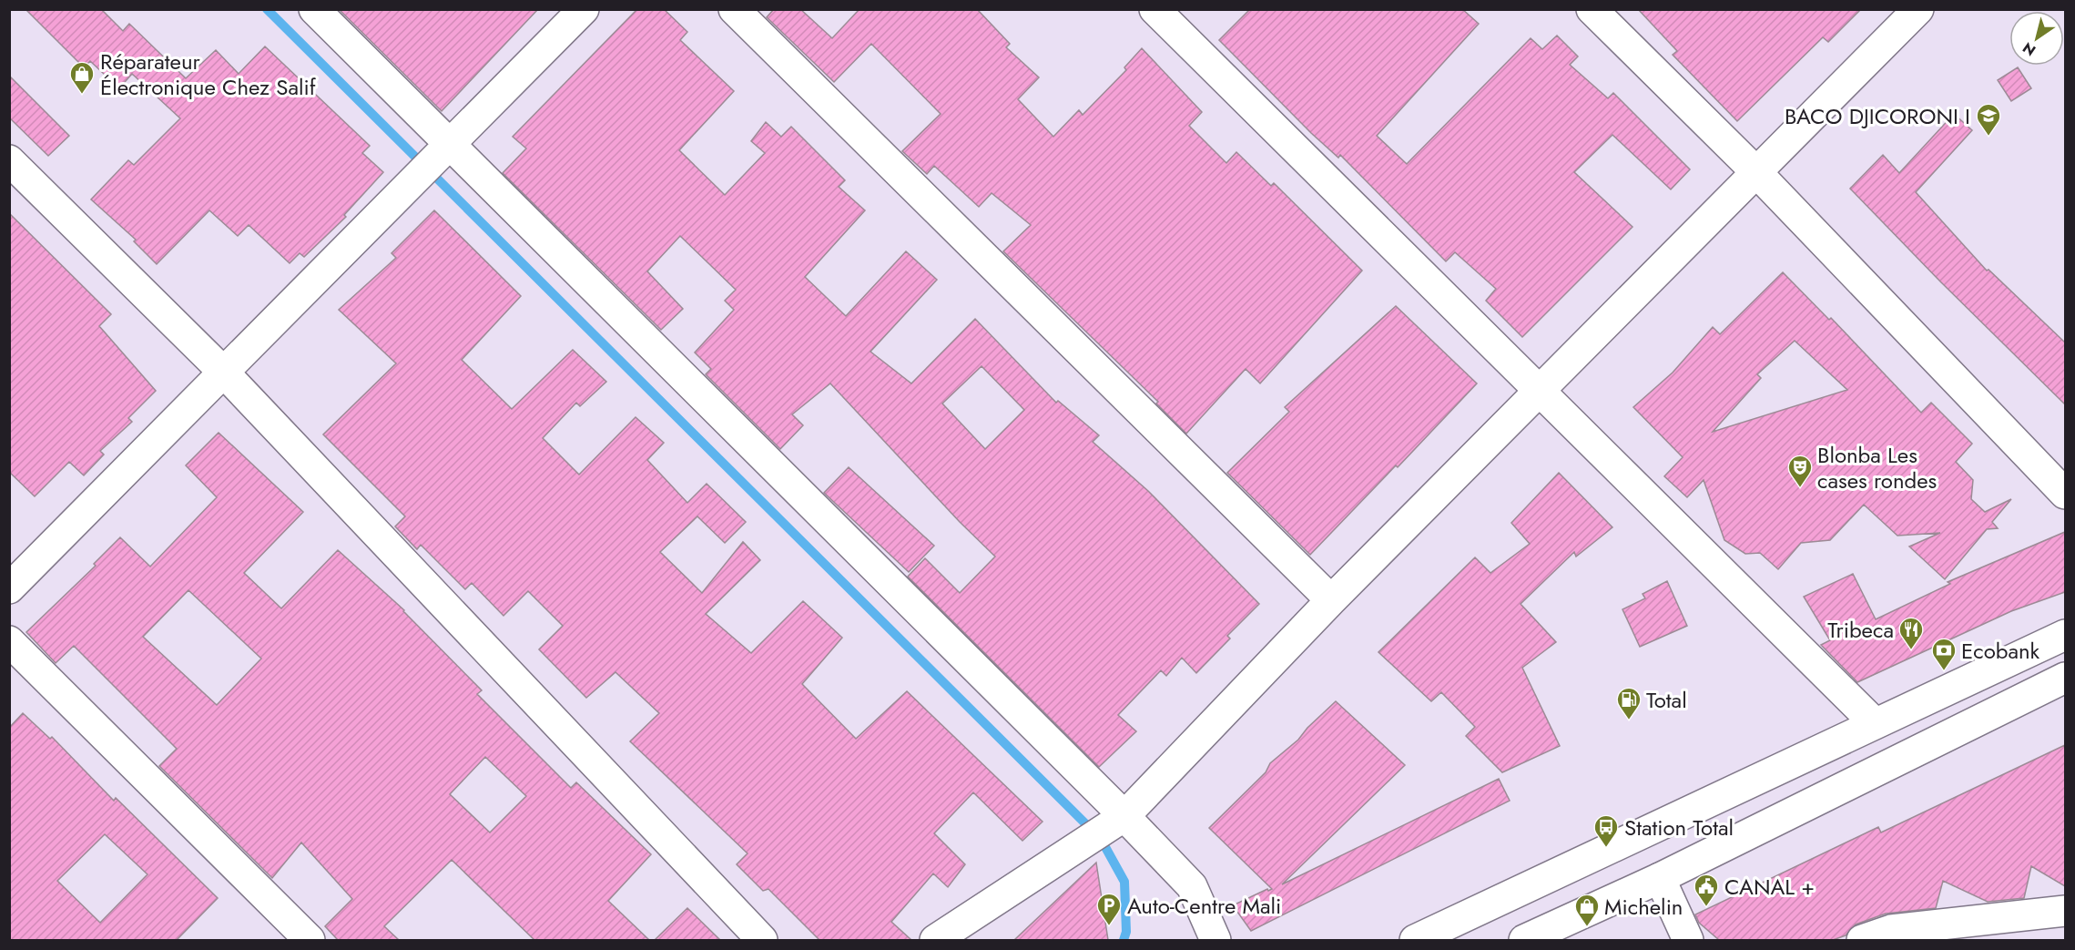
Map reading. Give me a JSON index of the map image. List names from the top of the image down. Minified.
{"places":{"shop":["Réparateur Électronique Chez Salif","Michelin"],"school or university":["BACO DJICORONI I"],"theatre":["Blonba Les cases rondes"],"restaurant":["Tribeca"],"bank":["Ecobank"],"fuel station":["Total"],"bus stop":["Station Total"],"public building":["CANAL +"],"parking":["Auto-Centre Mali"]},"north":"bottom left"}
